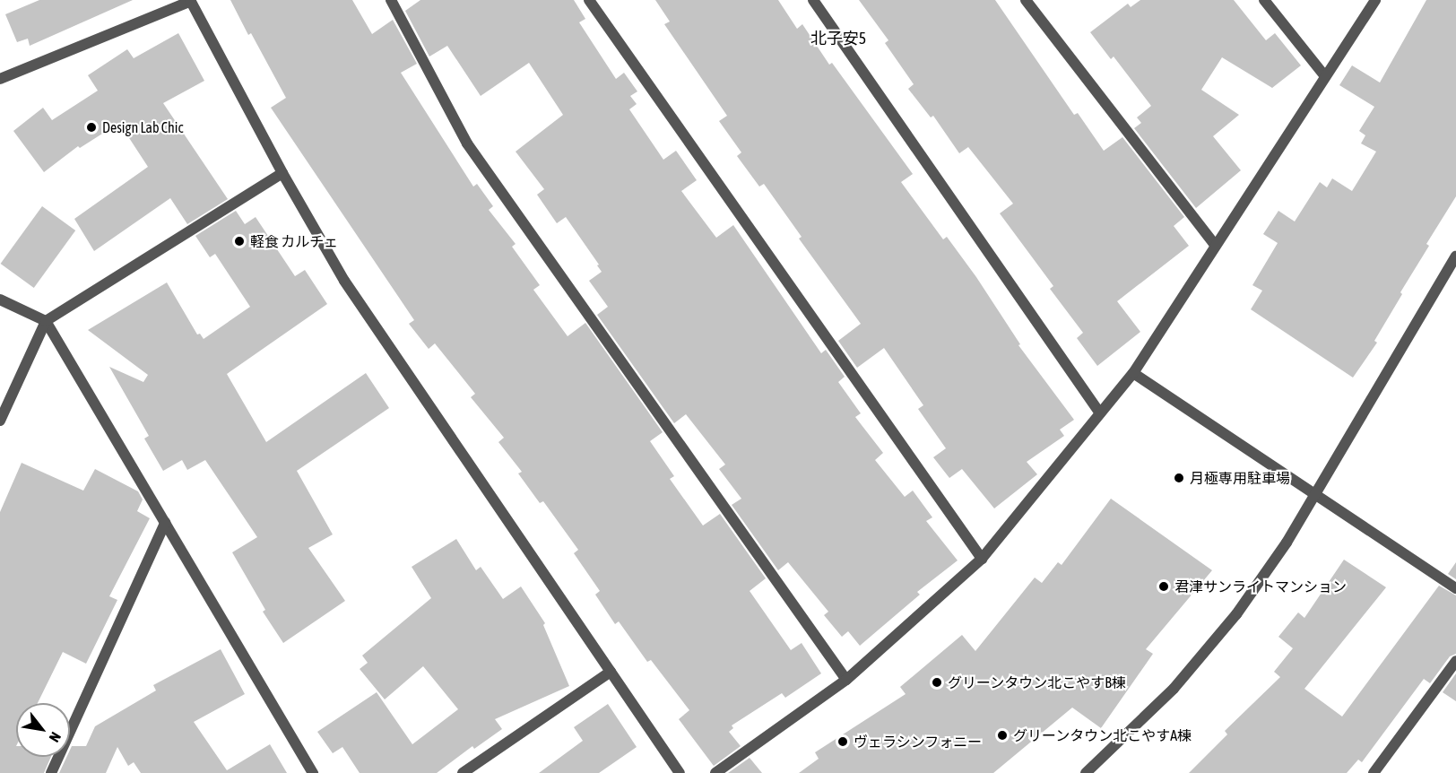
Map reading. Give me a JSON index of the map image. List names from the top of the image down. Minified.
{"districts":["北子安5"],"places":["Design Lab Chic","軽食 カルチェ","月極専用駐車場","君津サンライトマンション","グリーンタウン北こやすB棟","グリーンタウン北こやすA棟","ヴェラシンフォニー"],"north":"bottom right"}
